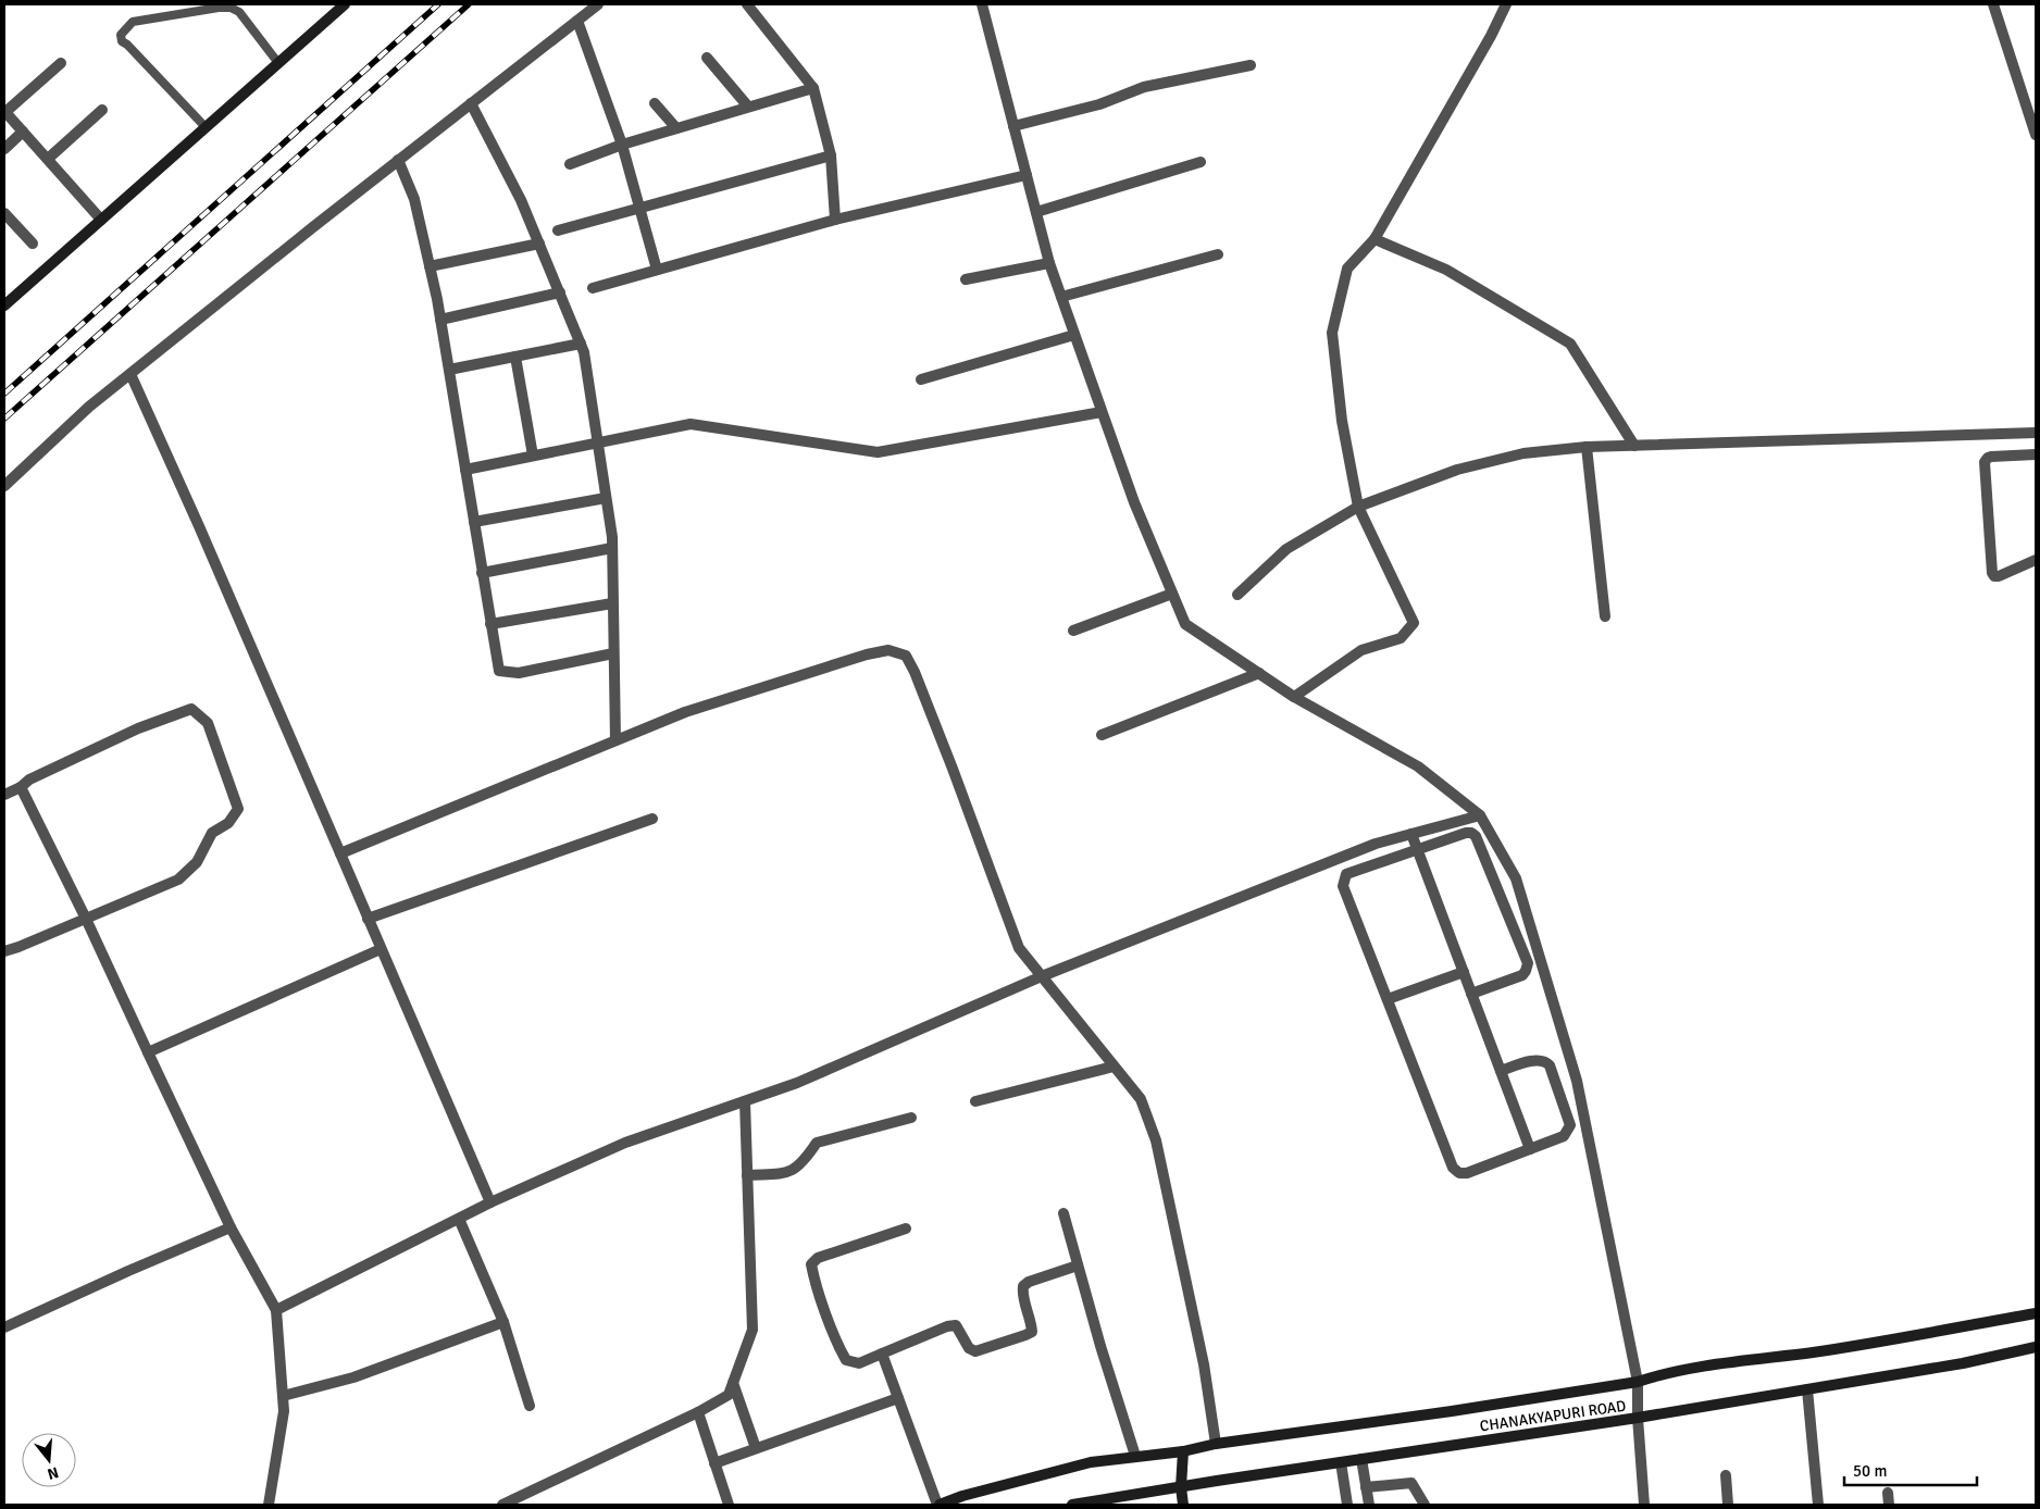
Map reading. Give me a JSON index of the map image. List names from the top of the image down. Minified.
{"streets":{"street":["CHANAKYAPURI ROAD"]},"scale_bar":"50 m","north":"bottom"}
